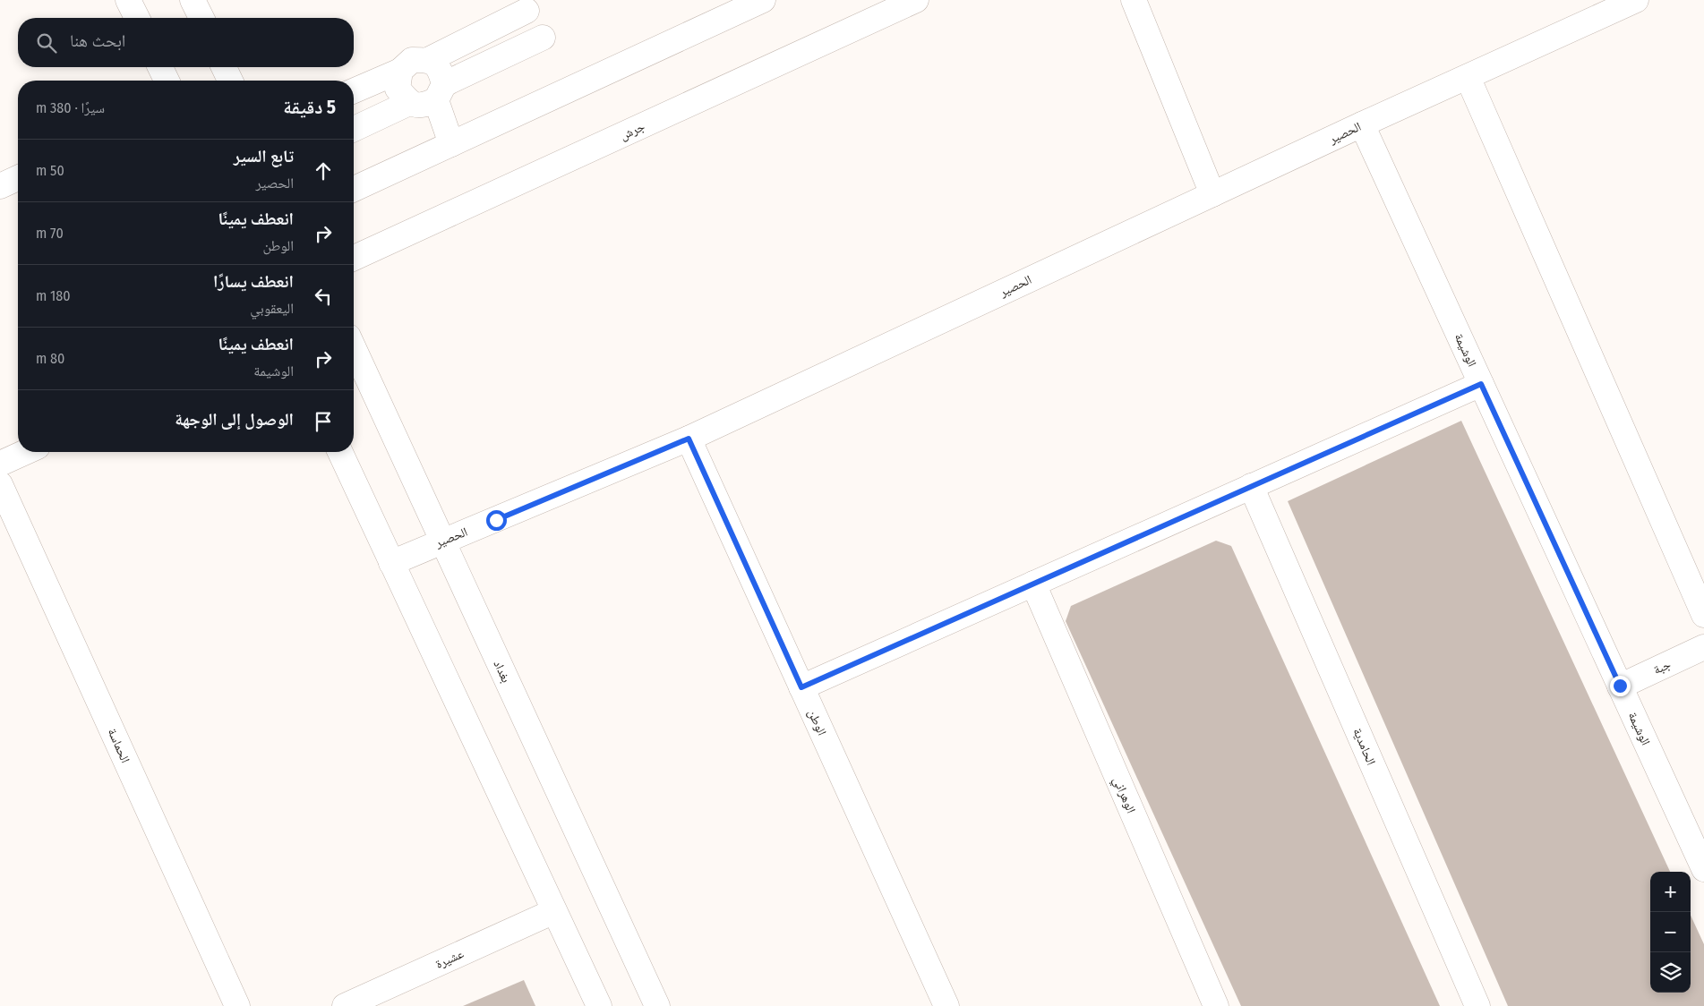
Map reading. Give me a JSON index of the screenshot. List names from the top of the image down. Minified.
{"streets":{"street":["جرش","الحصير","الوشيمة","جبة","بغداد","الوطن","الحماسة","الحامدية","الوهراني","عشيرة"]},"crossings":[["الحصير","الوشيمة"],["الحصير","بغداد"],["الحصير","الوطن"],["الوشيمة","جبة"]],"page":{"search":"ابحث هنا","heading":["5 دقيقة","سيرًا · 380 m"],"list":[["تابع السير","الحصير","50 m"],["انعطف يمينًا","الوطن","70 m"],["انعطف يسارًا","اليعقوبي","180 m"],["انعطف يمينًا","الوشيمة","80 m"],"الوصول إلى الوجهة"],"map_buttons":["+","−"]}}
